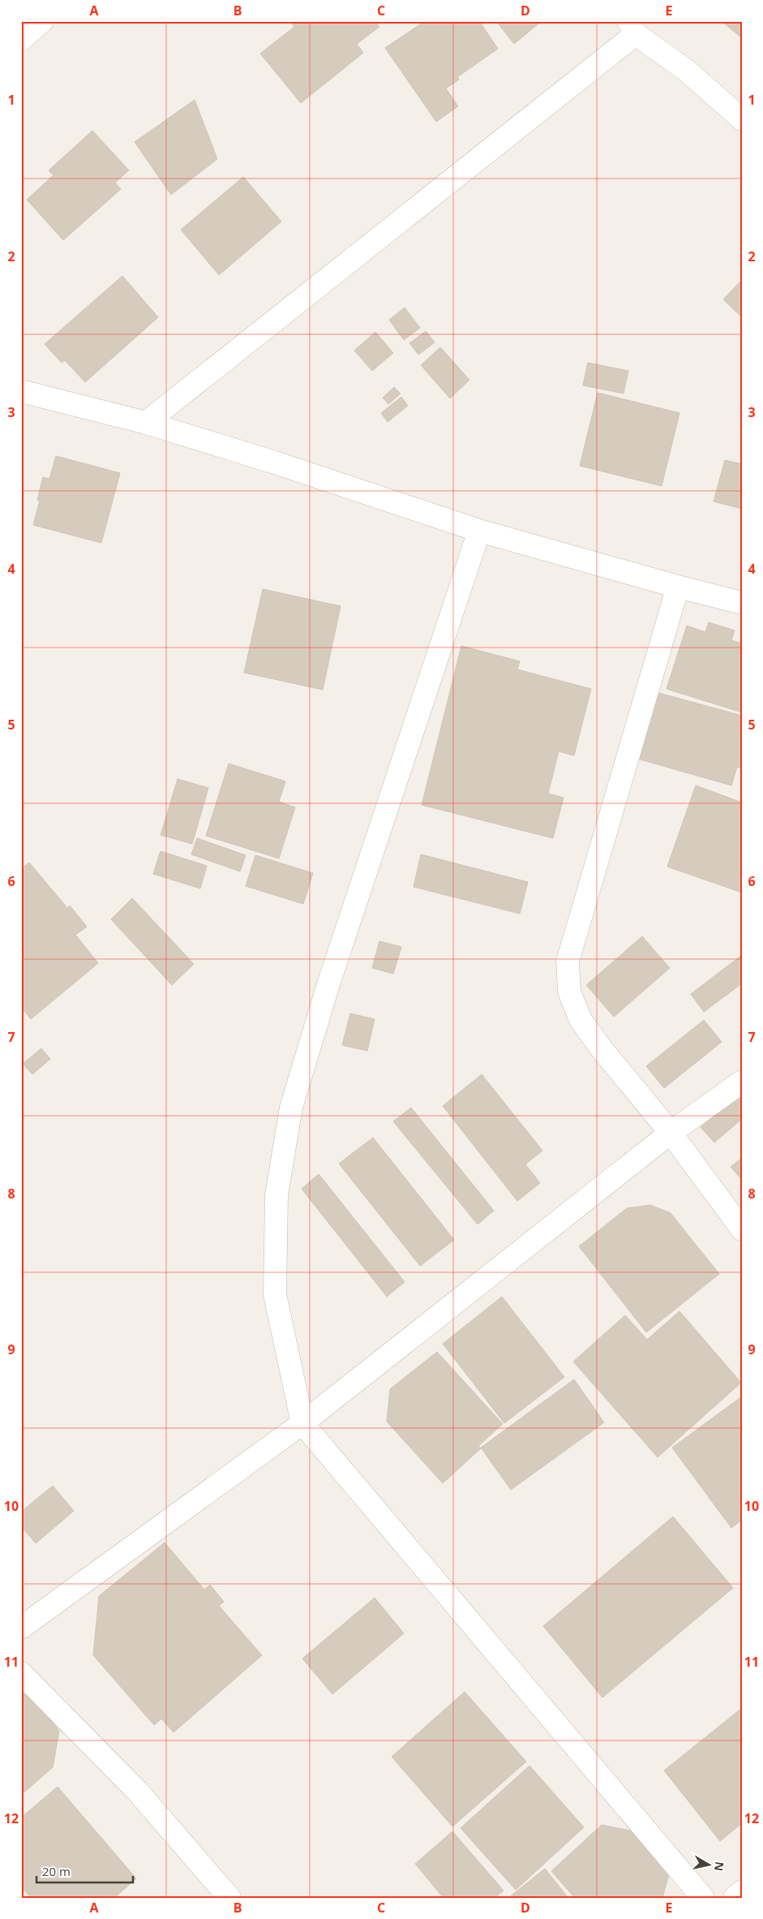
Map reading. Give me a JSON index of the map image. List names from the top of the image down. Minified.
{"scale_bar":"20 m","north":"right","grid":{"columns":["A","B","C","D","E"],"rows":["1","2","3","4","5","6","7","8","9","10","11","12"]}}
